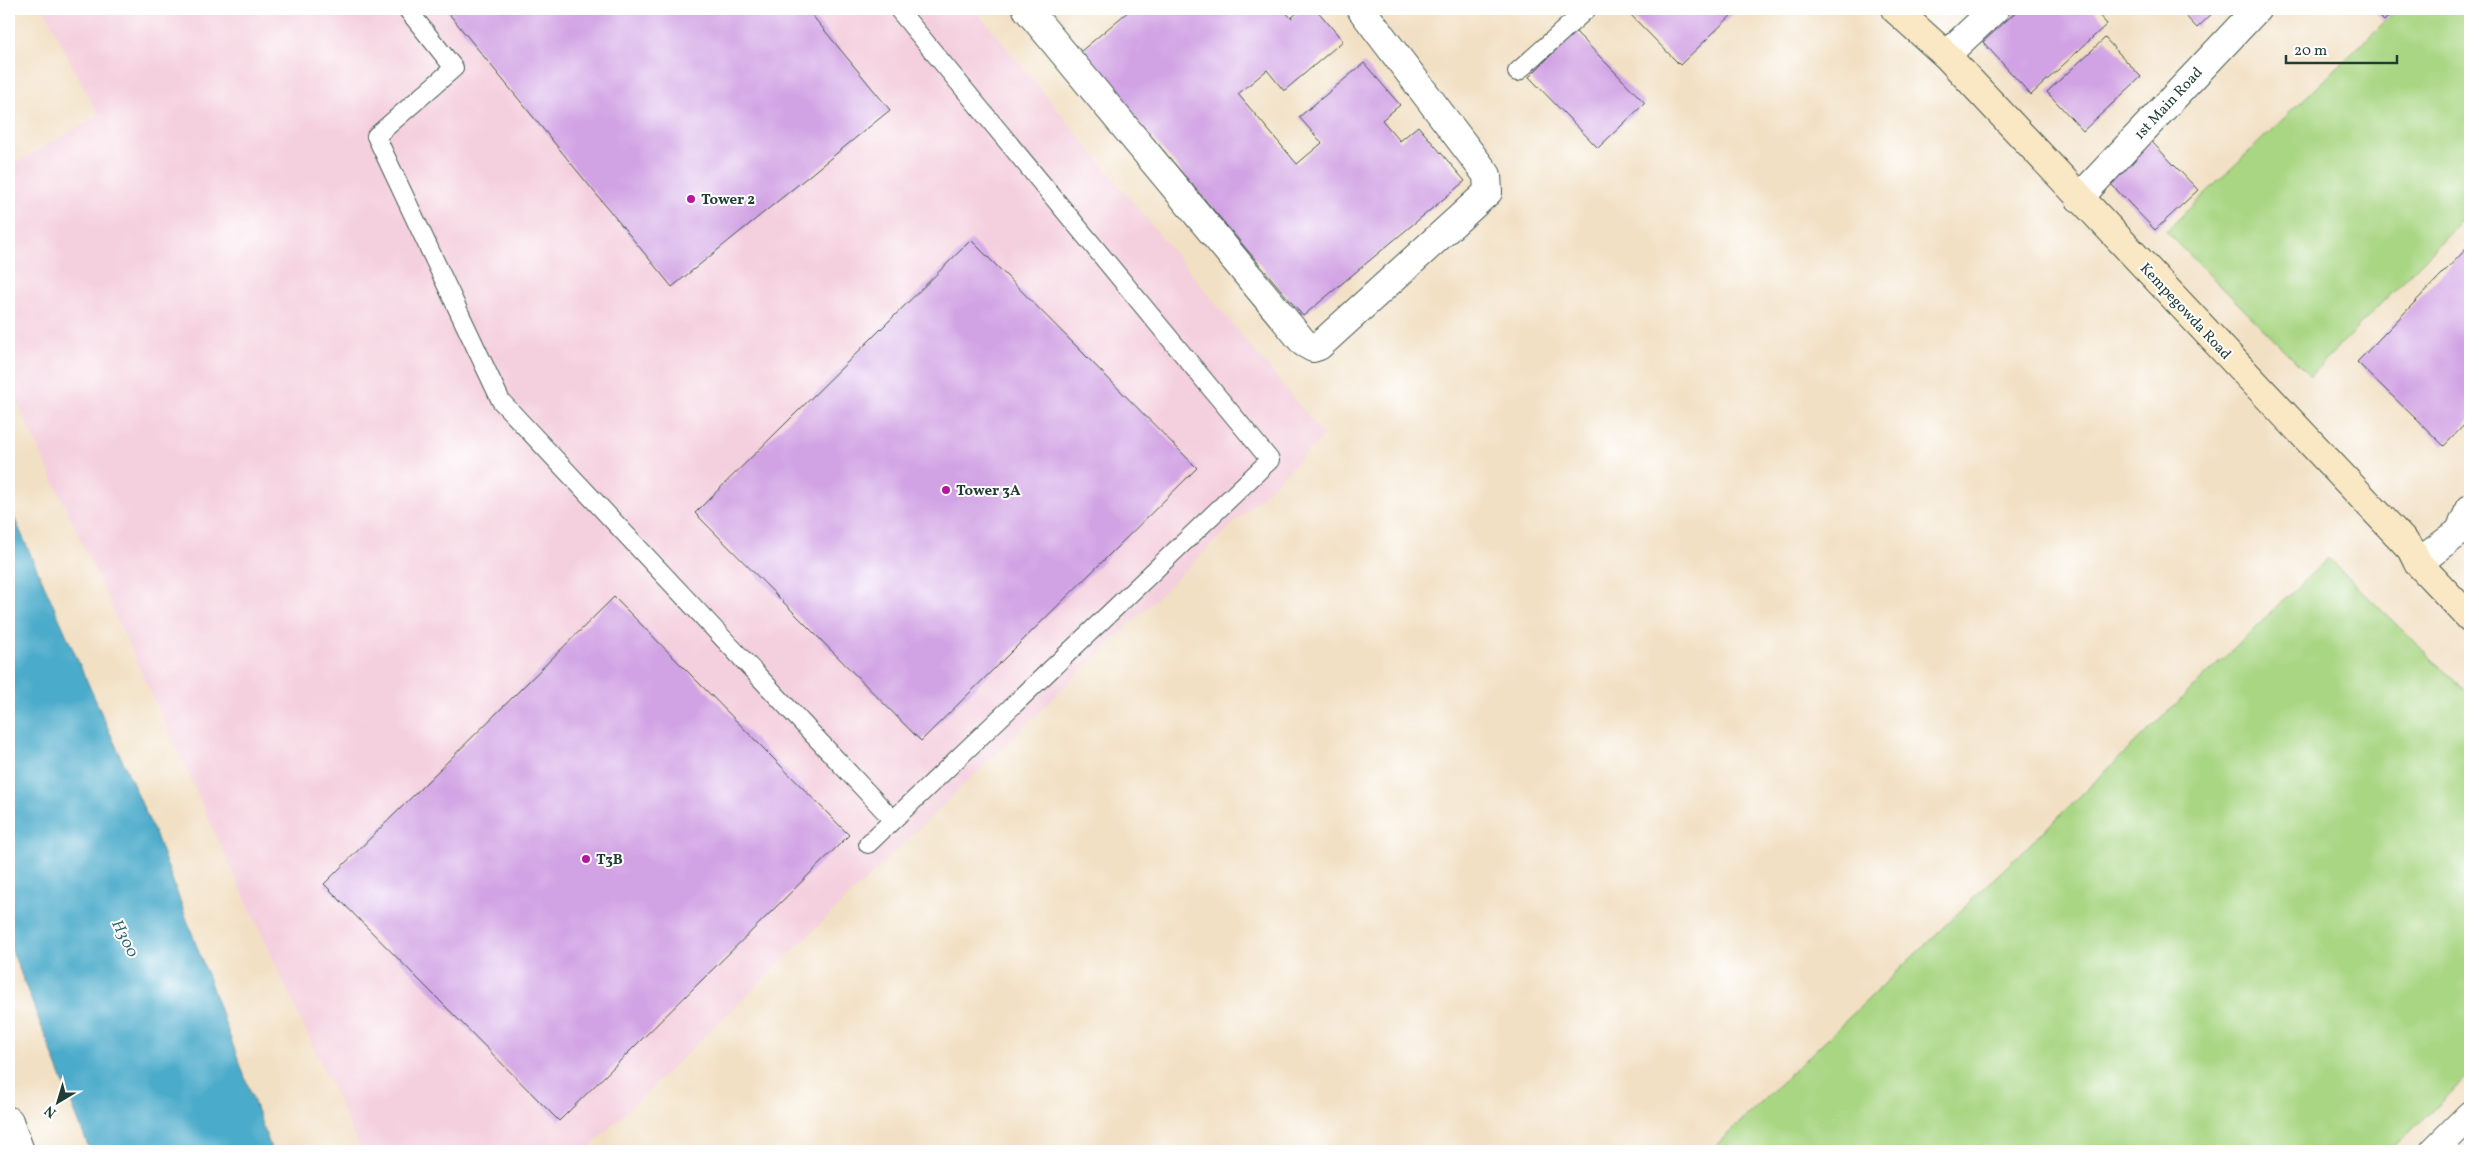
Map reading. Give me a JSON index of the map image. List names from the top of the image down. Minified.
{"streets":{"street":["1st Main Road","Kempegowda Road"]},"crossings":[["1st Main Road","Kempegowda Road"]],"water":["H300"],"places":["Tower 2","Tower 3A","T3B"],"scale_bar":"20 m","north":"bottom left"}
